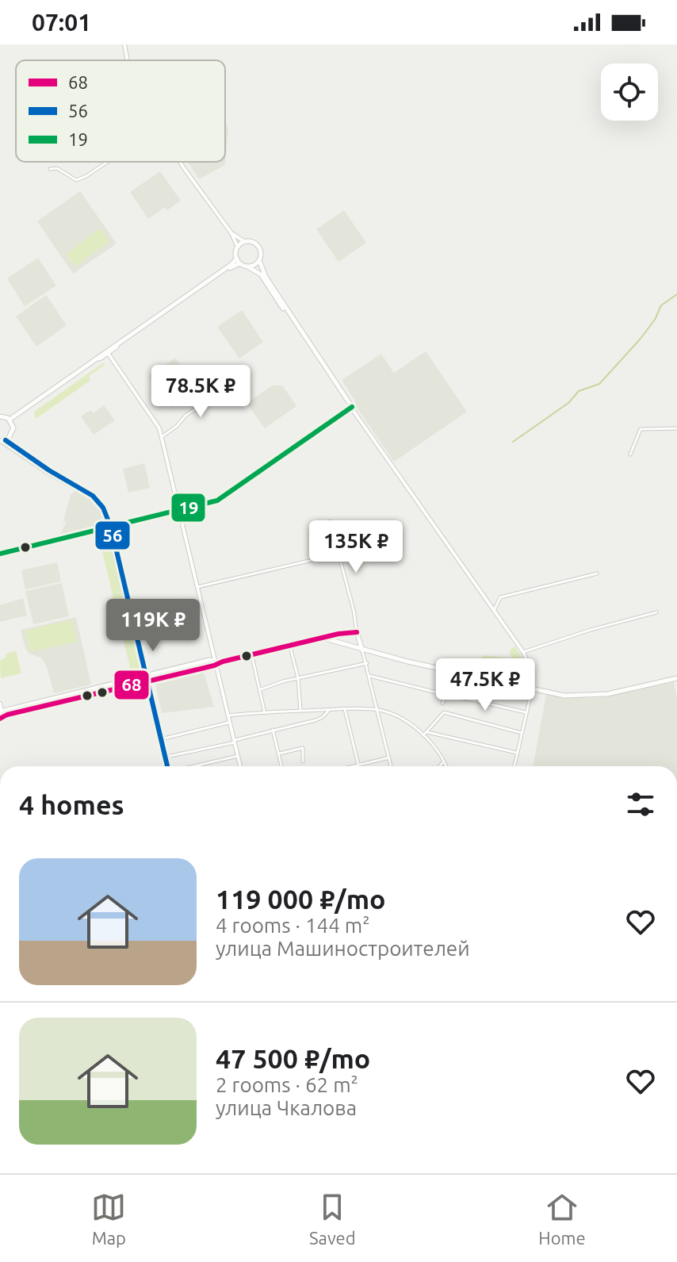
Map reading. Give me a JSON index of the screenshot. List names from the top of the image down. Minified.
{"lines":["transit line 19","transit line 56","transit line 68"],"legend":["68","56","19"],"page":{"status":"07:01","price":["78.5K ₽","135K ₽","119K ₽","47.5K ₽"],"heading":"4 homes","list":[{"name":"119 000 ₽/mo","note":"4 rooms · 144 m² · улица Машиностроителей"},{"name":"47 500 ₽/mo","note":"2 rooms · 62 m² · улица Чкалова"}],"tabs":["Map","Saved","Home"]}}
